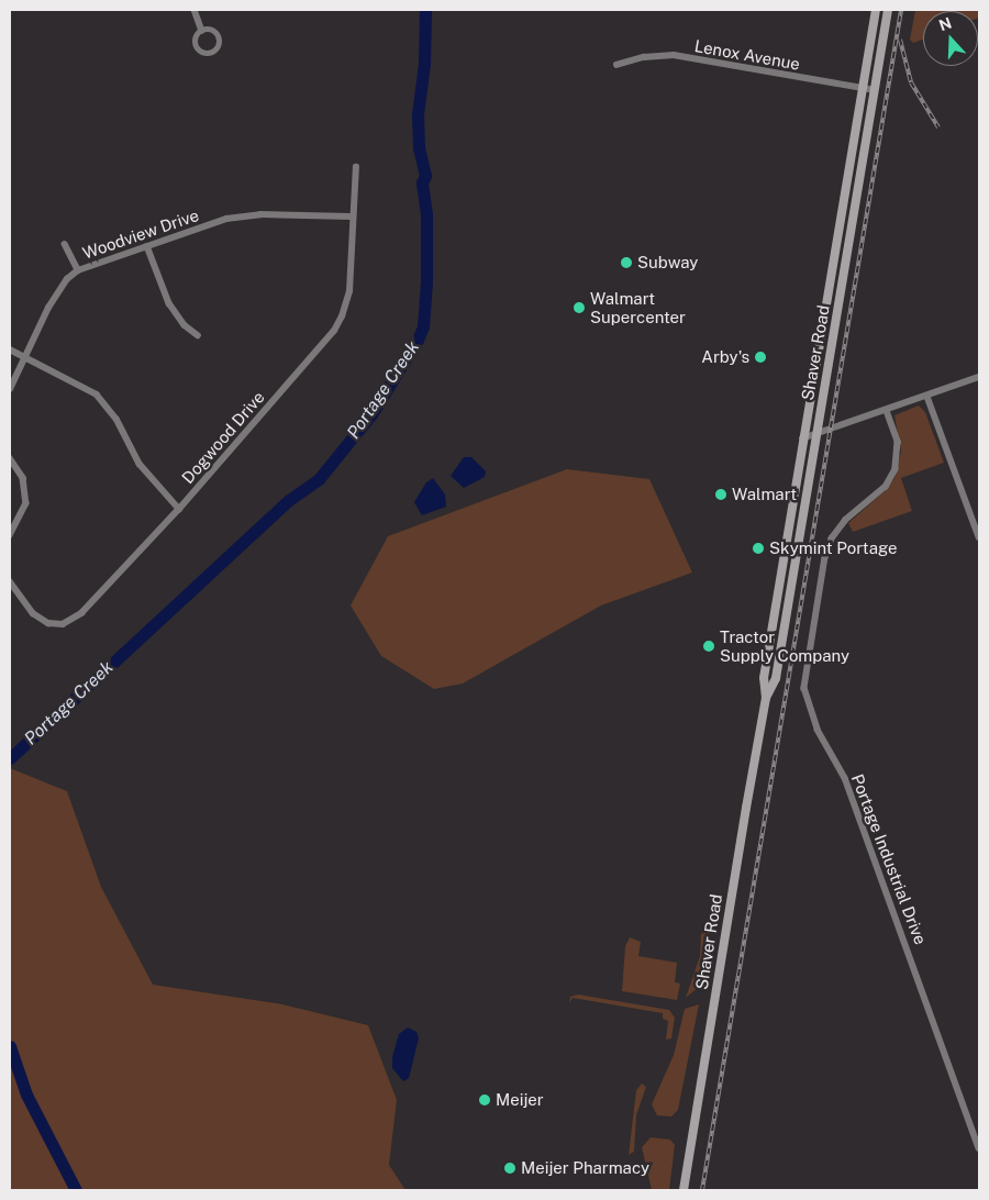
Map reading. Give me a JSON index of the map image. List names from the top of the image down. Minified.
{"streets":{"main road":["Shaver Road"],"street":["Lenox Avenue","Woodview Drive","Dogwood Drive","Portage Industrial Drive"]},"crossings":[["Lenox Avenue","Shaver Road"],["Woodview Drive","Dogwood Drive"]],"water":["Portage Creek"],"places":["Subway","Walmart Supercenter","Arby's","Walmart","Skymint Portage","Tractor Supply Company","Meijer","Meijer Pharmacy"],"north":"top"}
